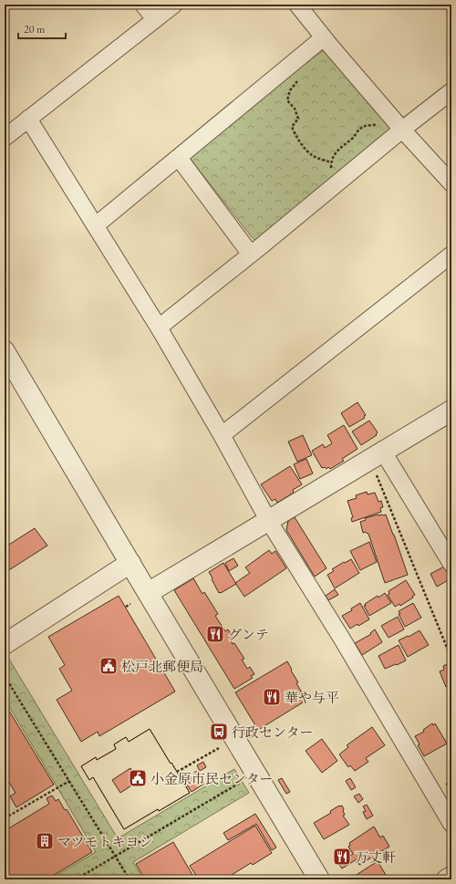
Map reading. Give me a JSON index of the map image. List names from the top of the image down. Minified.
{"places":{"restaurant":["グンテ","華や与平","万丈軒"],"public building":["松戸北郵便局","小金原市民センター"],"bus stop":["行政センター"],"building":["マツモトキヨシ"]},"scale_bar":"20 m"}
